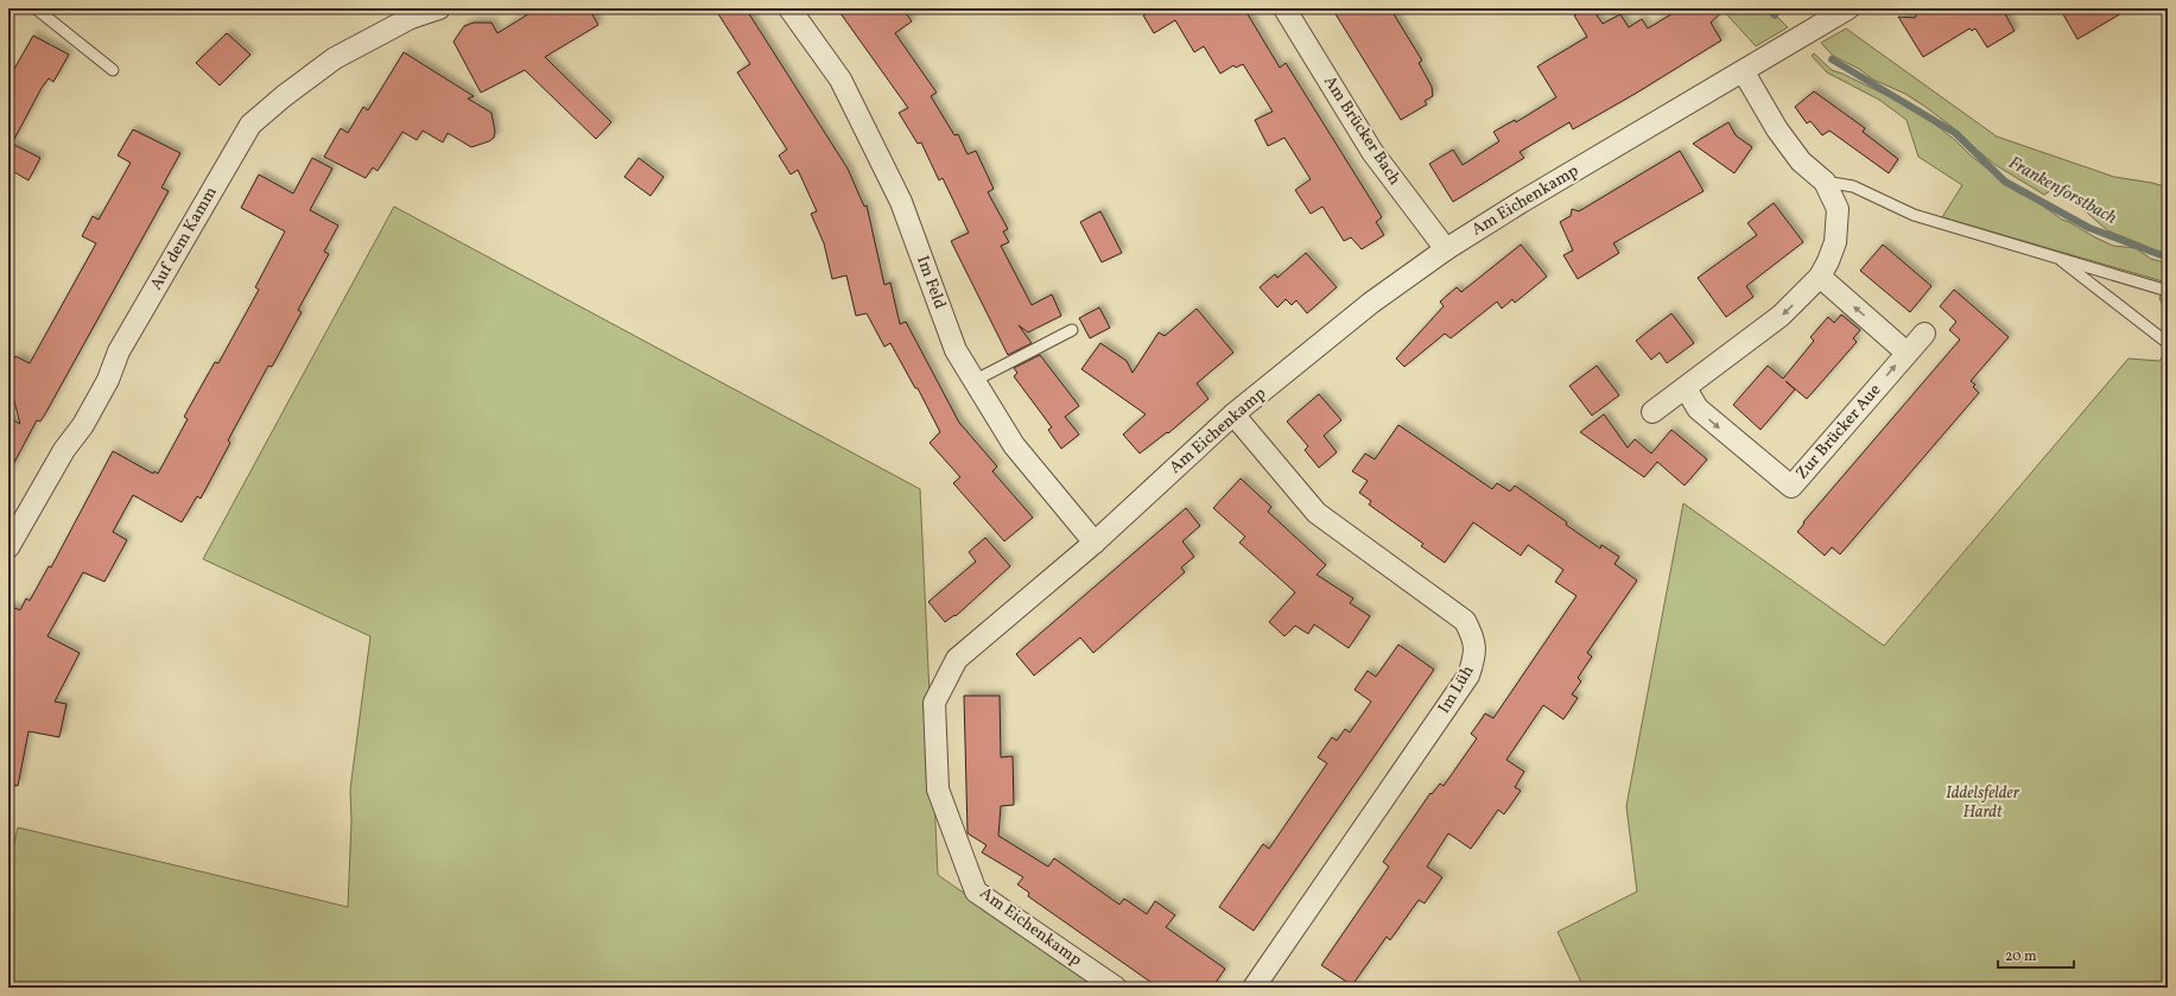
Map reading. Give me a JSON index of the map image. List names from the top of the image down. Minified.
{"streets":{"street":["Am Brücker Bach","Am Eichenkamp","Auf dem Kamm","Im Feld","Zur Brücker Aue","Im Lüh"]},"crossings":[["Am Brücker Bach","Am Eichenkamp"],["Am Eichenkamp","Im Feld"],["Am Eichenkamp","Im Lüh"]],"water":["Frankenforstbach"],"parks":["Iddelsfelder Hardt"],"scale_bar":"20 m"}
